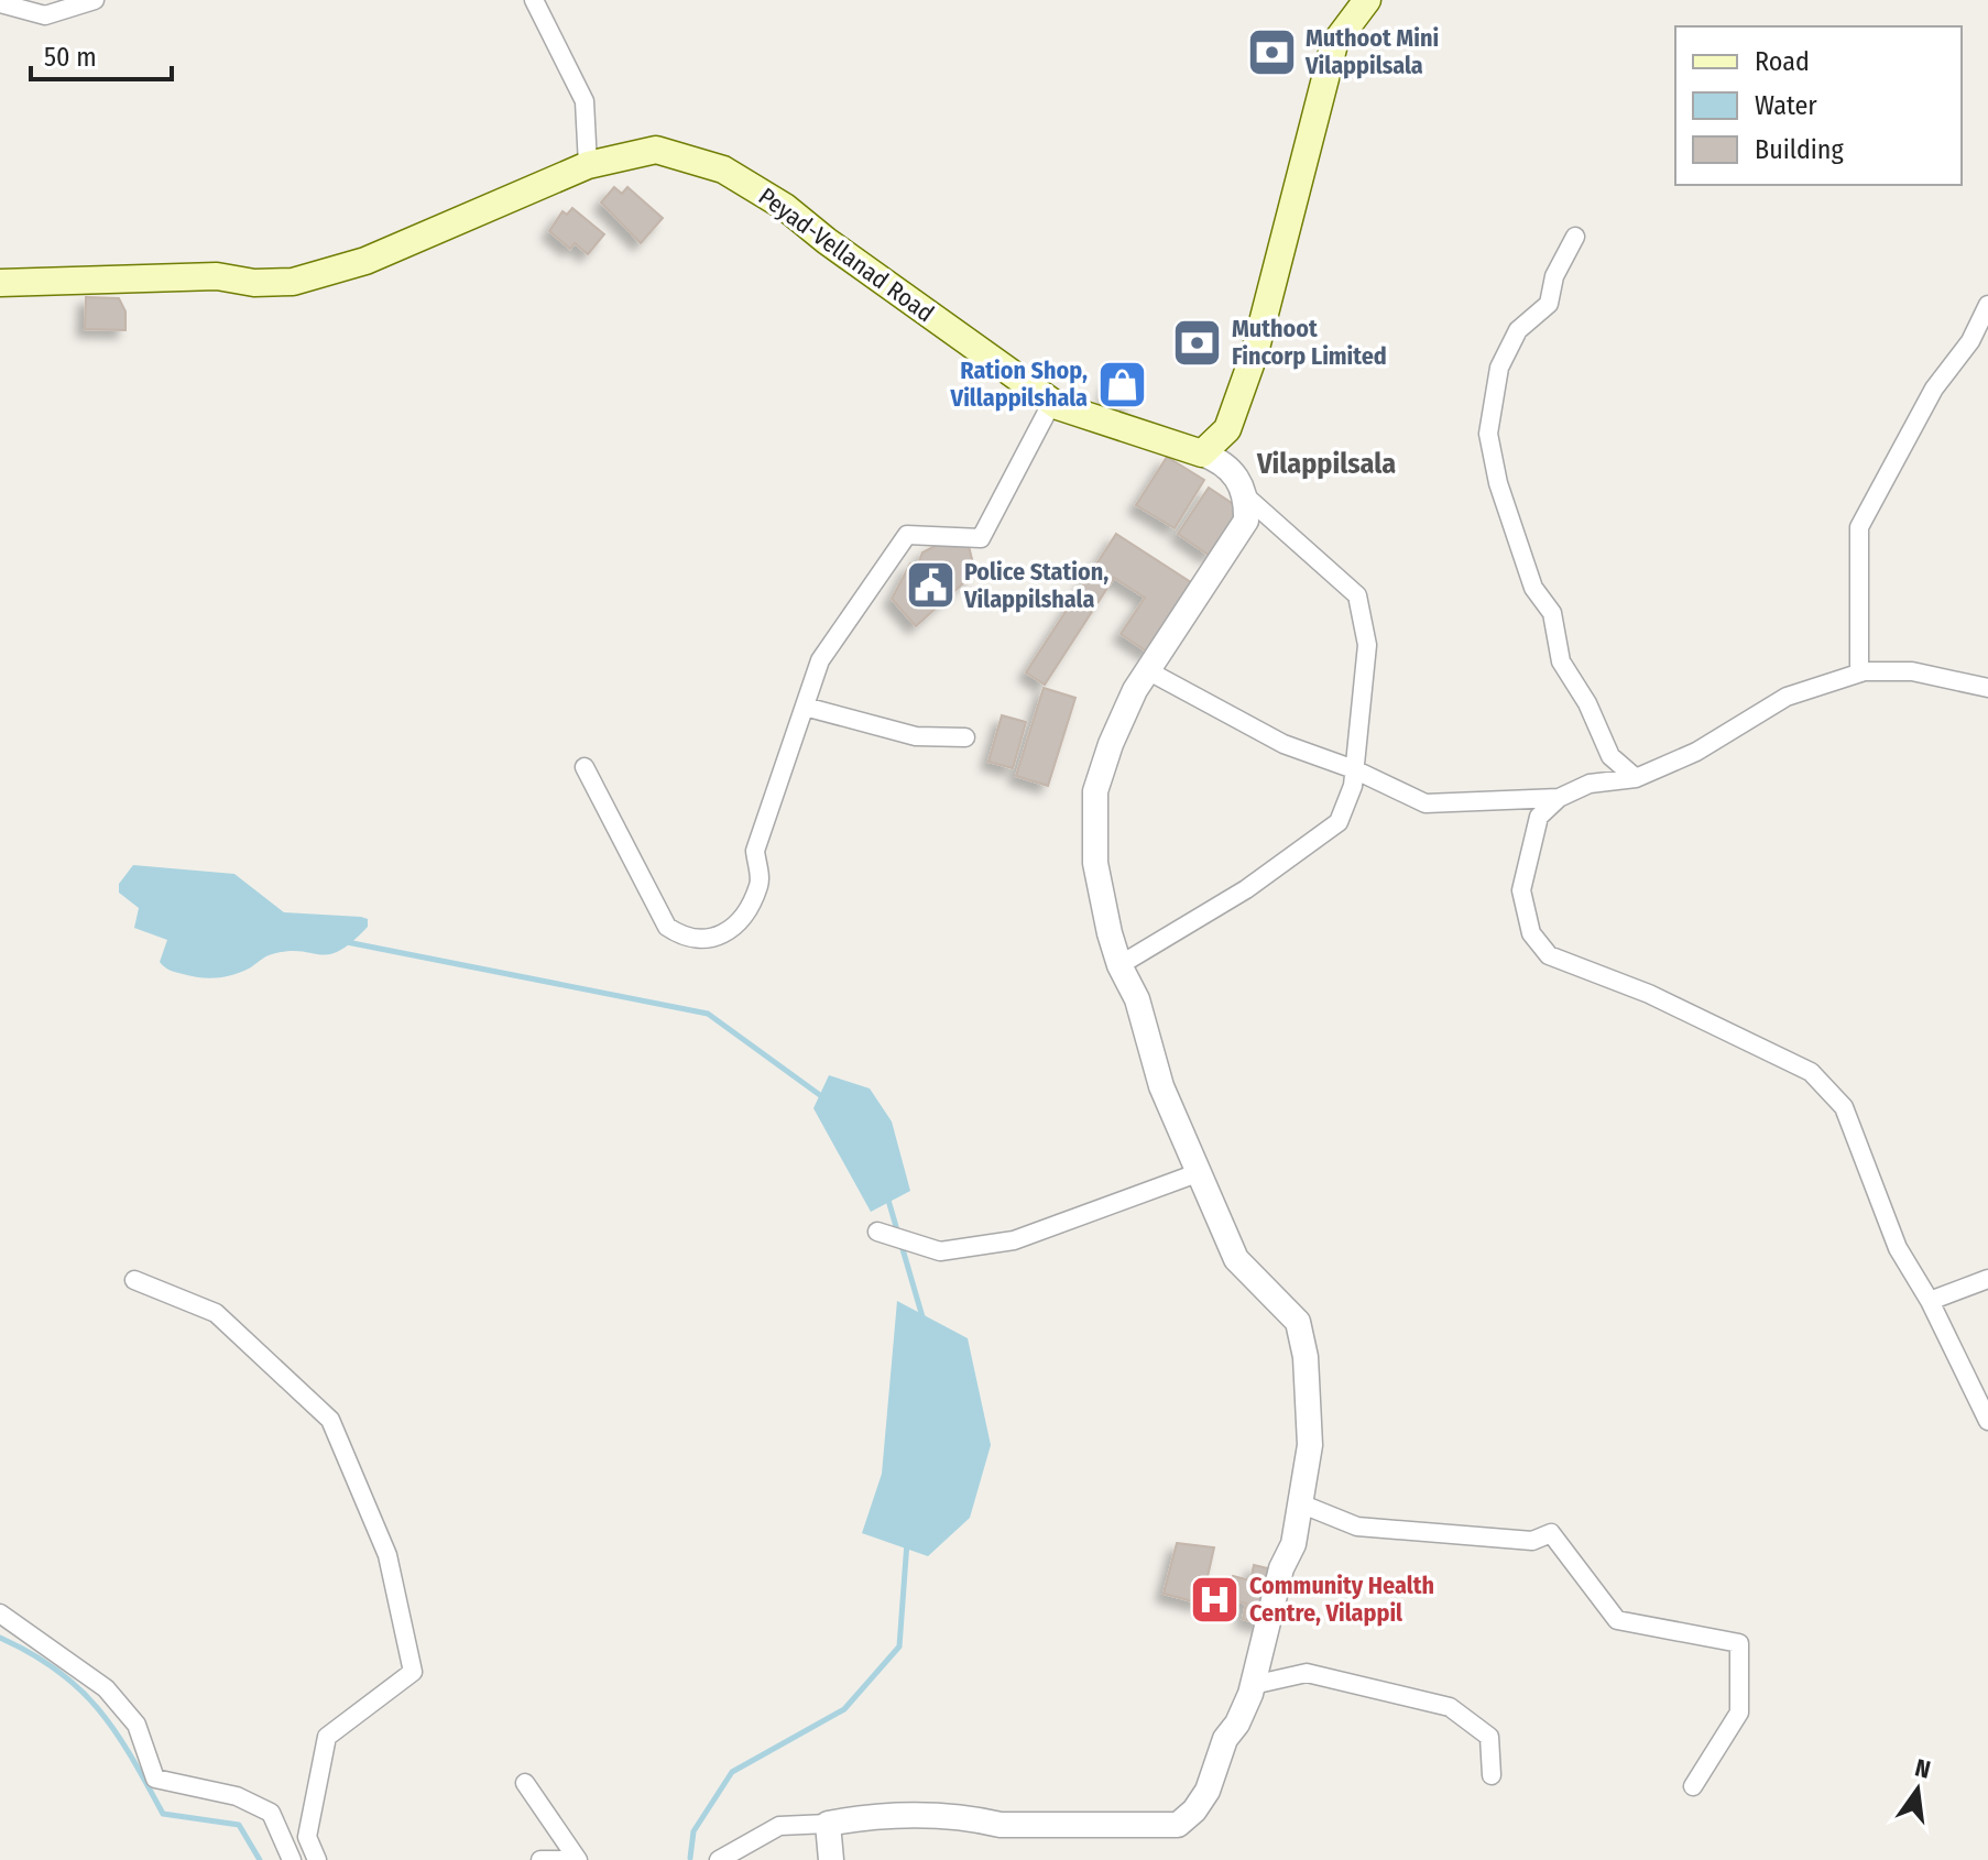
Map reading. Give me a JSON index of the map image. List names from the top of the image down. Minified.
{"streets":{"main road":["Peyad-Vellanad Road"]},"districts":["Vilappilsala"],"places":{"bank":["Muthoot Mini Vilappilsala","Muthoot Fincorp Limited"],"shop":["Ration Shop, Villappilshala"],"public building":["Police Station, Vilappilshala"],"hospital":["Community Health Centre, Vilappil"]},"legend":["Road","Water","Building"],"scale_bar":"50 m","north":"top"}
